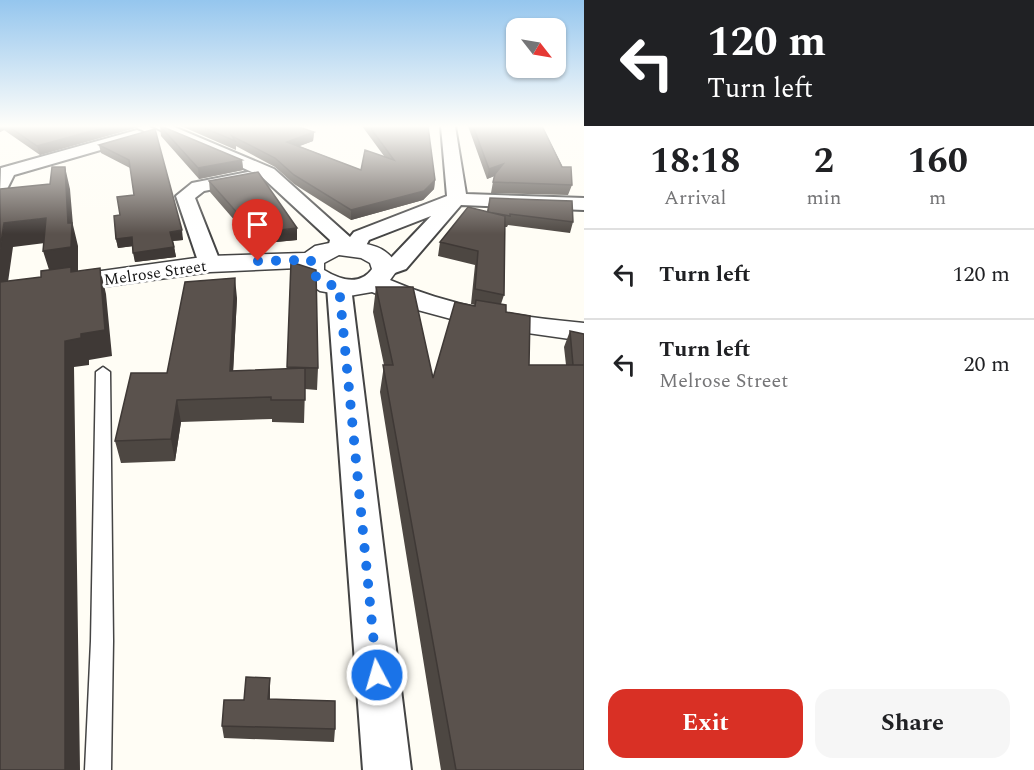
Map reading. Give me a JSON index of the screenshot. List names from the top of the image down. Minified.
{"streets":{"street":["Melrose Street"]},"north":"bottom right","page":{"turn":["120 m","Turn left"],"eta":["18:18","Arrival","2","min","160","m"],"list":[{"name":"Turn left","value":"120 m"},{"name":"Turn left","note":"Melrose Street","value":"20 m"}],"buttons":["Exit","Share"]}}
